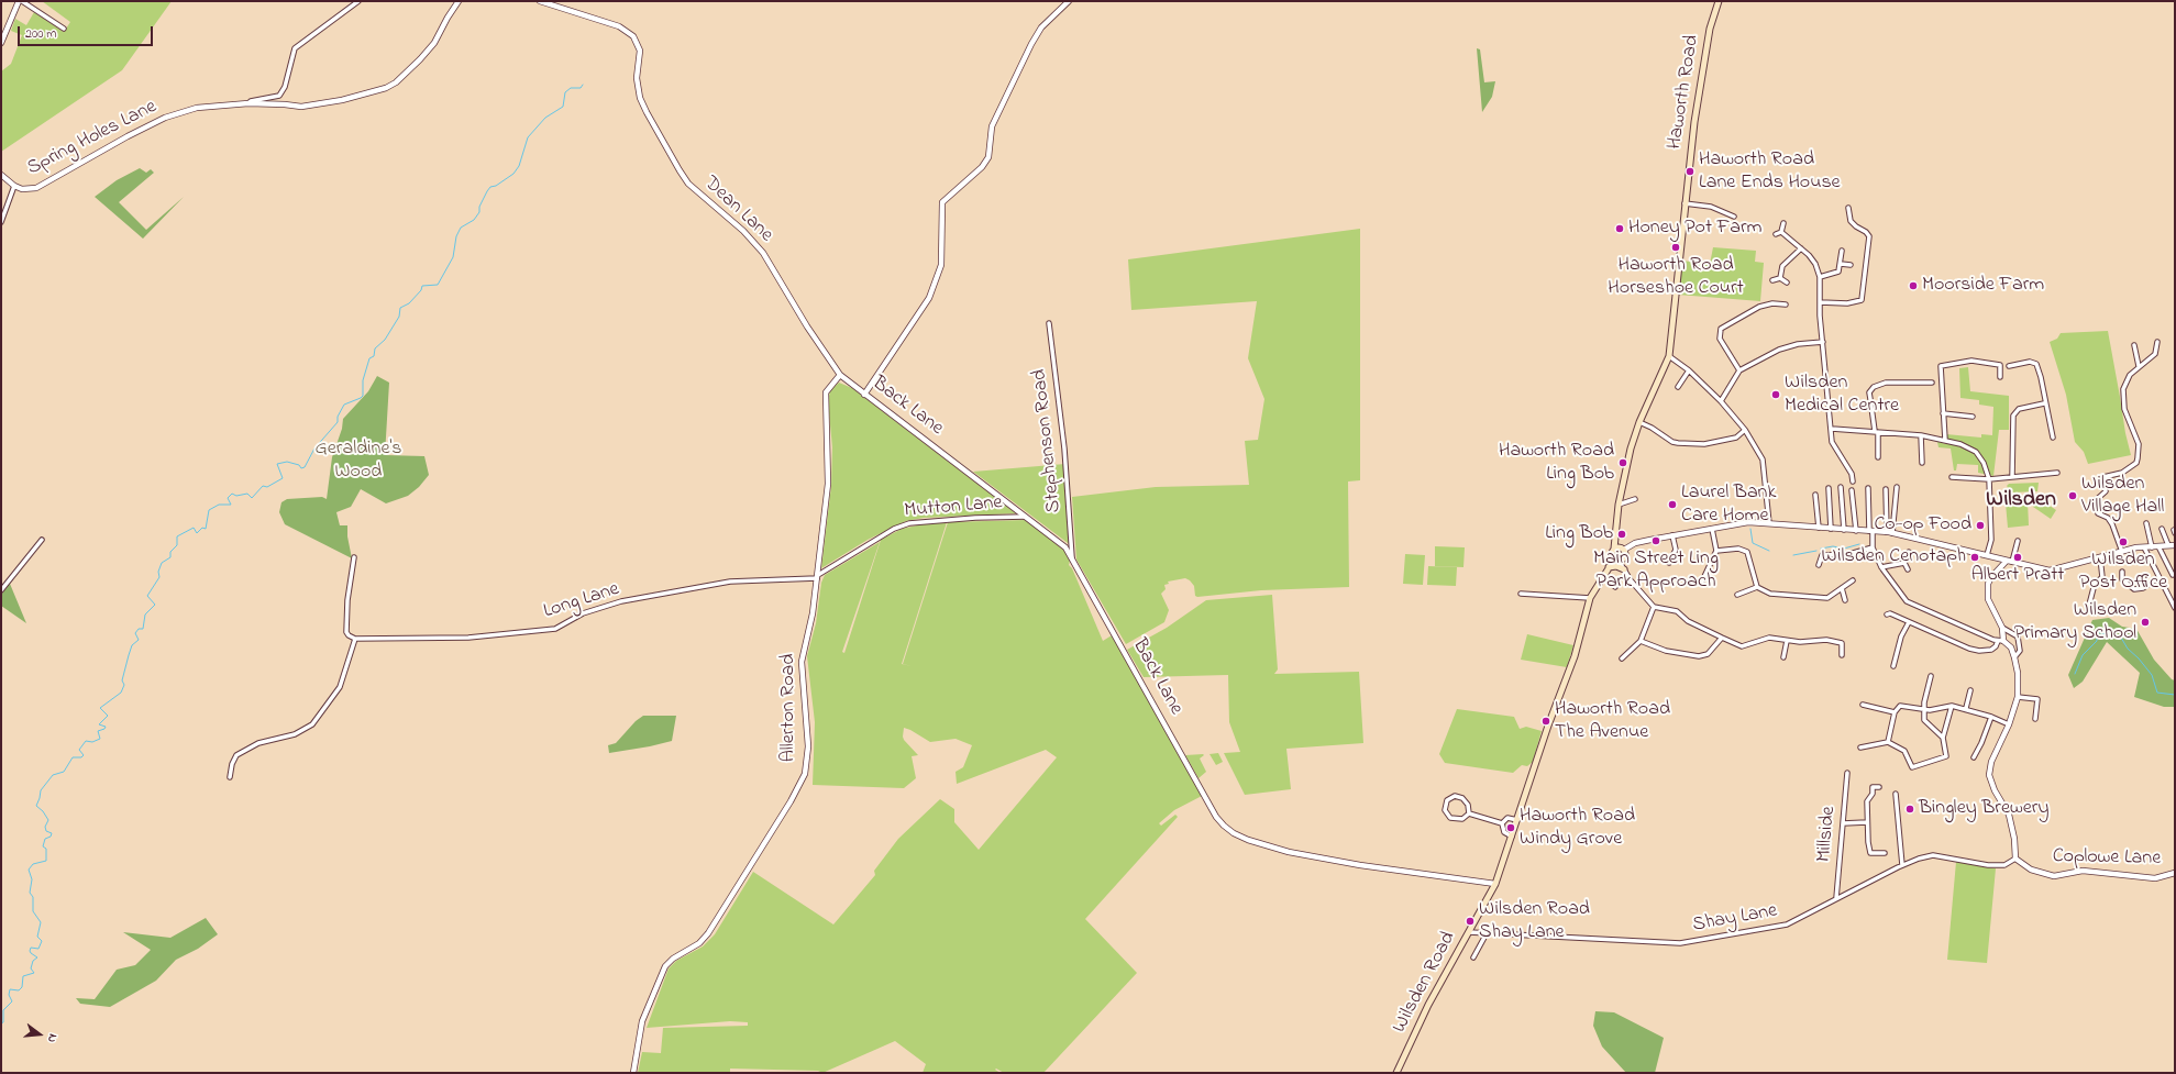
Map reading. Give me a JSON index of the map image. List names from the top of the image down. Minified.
{"streets":{"main road":["Haworth Road","Wilsden Road"],"street":["Spring Holes Lane","Dean Lane","Back Lane","Stephenson Road","Mutton Lane","Long Lane","Allerton Road","Millside","Coplowe Lane","Shay Lane"]},"crossings":[["Dean Lane","Back Lane"],["Dean Lane","Allerton Road"],["Back Lane","Stephenson Road"],["Back Lane","Mutton Lane"],["Back Lane","Allerton Road"],["Back Lane","Wilsden Road"],["Mutton Lane","Long Lane"],["Mutton Lane","Allerton Road"],["Long Lane","Allerton Road"],["Millside","Shay Lane"],["Coplowe Lane","Shay Lane"],["Shay Lane","Wilsden Road"]],"districts":["Wilsden"],"parks":["Geraldine's Wood"],"places":["Haworth Road Lane Ends House","Honey Pot Farm","Haworth Road Horseshoe Court","Moorside Farm","Wilsden Medical Centre","Haworth Road Ling Bob","Wilsden Village Hall","Laurel Bank Care Home","Co-op Food","Ling Bob","Main Street Ling Park Approach","Wilsden Post Office","Wilsden Cenotaph","Albert Pratt","Wilsden Primary School","Haworth Road The Avenue","Bingley Brewery","Haworth Road Windy Grove","Wilsden Road Shay Lane"],"scale_bar":"200 m","north":"right"}
